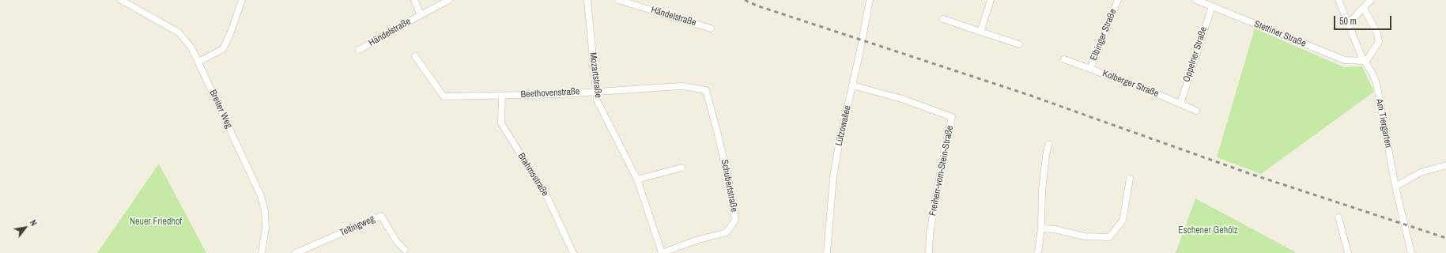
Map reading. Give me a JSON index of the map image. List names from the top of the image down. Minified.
{"streets":{"street":["Händelstraße","Stettiner Straße","Elbinger Straße","Oppelner Straße","Mozartstraße","Kolberger Straße","Beethovenstraße","Breiter Weg","Am Tiergarten","Lützowallee","Freiherr-vom-Stein-Straße","Brahmsstraße","Schubertstraße","Teltingweg"]},"crossings":[["Stettiner Straße","Oppelner Straße"],["Stettiner Straße","Am Tiergarten"],["Elbinger Straße","Kolberger Straße"],["Oppelner Straße","Kolberger Straße"],["Mozartstraße","Beethovenstraße"],["Mozartstraße","Schubertstraße"],["Beethovenstraße","Brahmsstraße"],["Beethovenstraße","Schubertstraße"],["Lützowallee","Freiherr-vom-Stein-Straße"]],"parks":["Neuer Friedhof","Eschener Gehölz"],"scale_bar":"50 m","north":"top right"}
